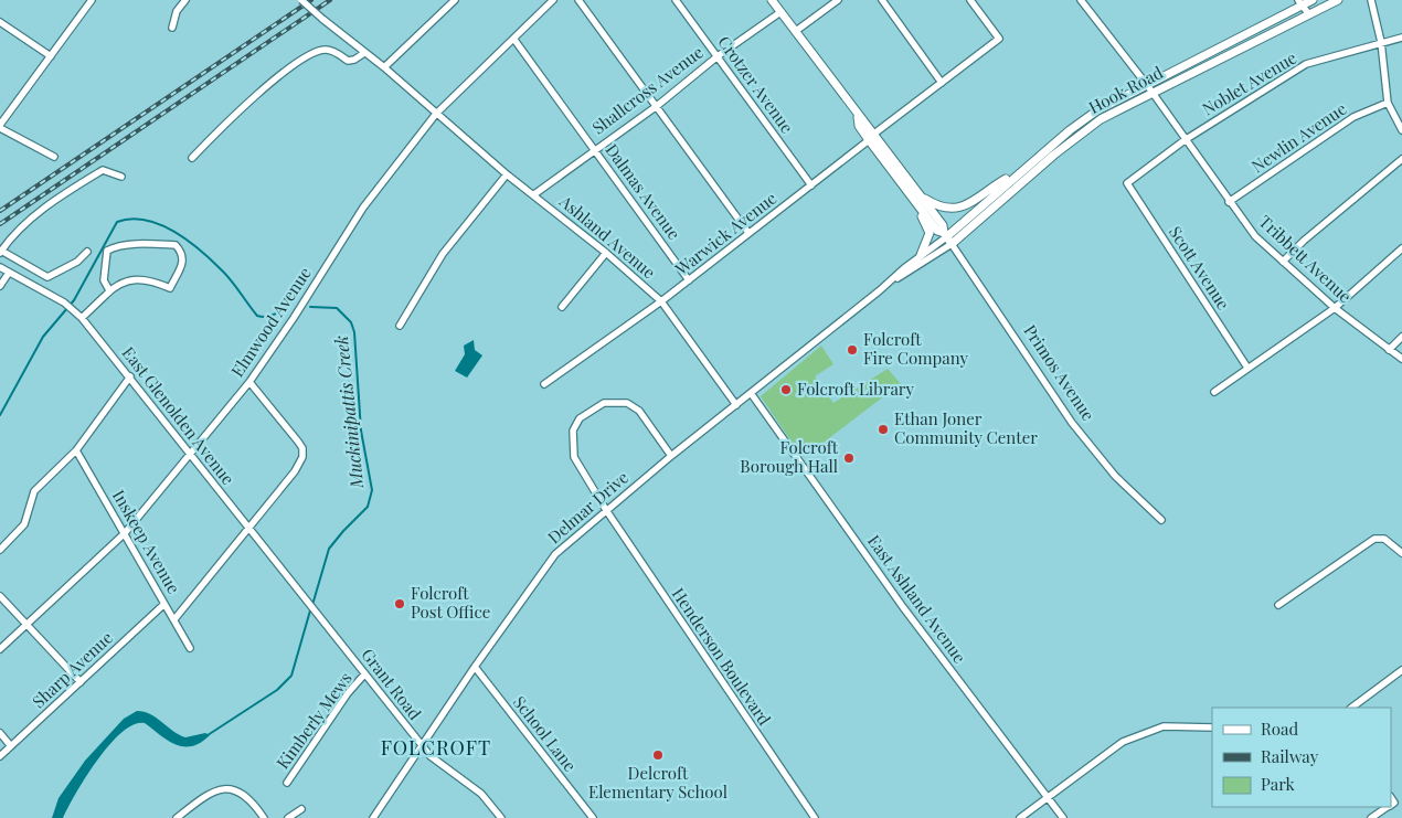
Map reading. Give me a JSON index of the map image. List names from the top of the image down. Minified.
{"streets":{"main road":["Hook Road","Primos Avenue"],"street":["Noblet Avenue","Crotzer Avenue","Shallcross Avenue","Newlin Avenue","Dalmas Avenue","Warwick Avenue","Ashland Avenue","Tribbett Avenue","Scott Avenue","Elmwood Avenue","East Glenolden Avenue","Delmar Drive","Inskeep Avenue","East Ashland Avenue","Henderson Boulevard","Sharp Avenue","Grant Road","Kimberly Mews","School Lane"]},"crossings":[["Noblet Avenue","Tribbett Avenue"],["Noblet Avenue","Scott Avenue"],["Crotzer Avenue","Shallcross Avenue"],["Crotzer Avenue","Warwick Avenue"],["Shallcross Avenue","Dalmas Avenue"],["Shallcross Avenue","Ashland Avenue"],["Shallcross Avenue","Primos Avenue"],["Hook Road","Tribbett Avenue"],["Hook Road","Primos Avenue"],["Hook Road","Delmar Drive"],["Newlin Avenue","Tribbett Avenue"],["Dalmas Avenue","Warwick Avenue"],["Dalmas Avenue","Elmwood Avenue"],["Warwick Avenue","Ashland Avenue"],["Warwick Avenue","Primos Avenue"],["Ashland Avenue","Elmwood Avenue"],["Ashland Avenue","Delmar Drive"],["Elmwood Avenue","East Glenolden Avenue"],["Elmwood Avenue","Inskeep Avenue"],["Primos Avenue","Delmar Drive"],["East Glenolden Avenue","Grant Road"],["Delmar Drive","East Ashland Avenue"],["Delmar Drive","Henderson Boulevard"],["Delmar Drive","Grant Road"],["Delmar Drive","School Lane"],["Inskeep Avenue","Sharp Avenue"],["Grant Road","Kimberly Mews"]],"districts":["FOLCROFT"],"water":["Muckinipattis Creek"],"places":["Folcroft Fire Company","Folcroft Library","Ethan Joner Community Center","Folcroft Borough Hall","Folcroft Post Office","Delcroft Elementary School"],"legend":["Road","Railway","Park"]}
